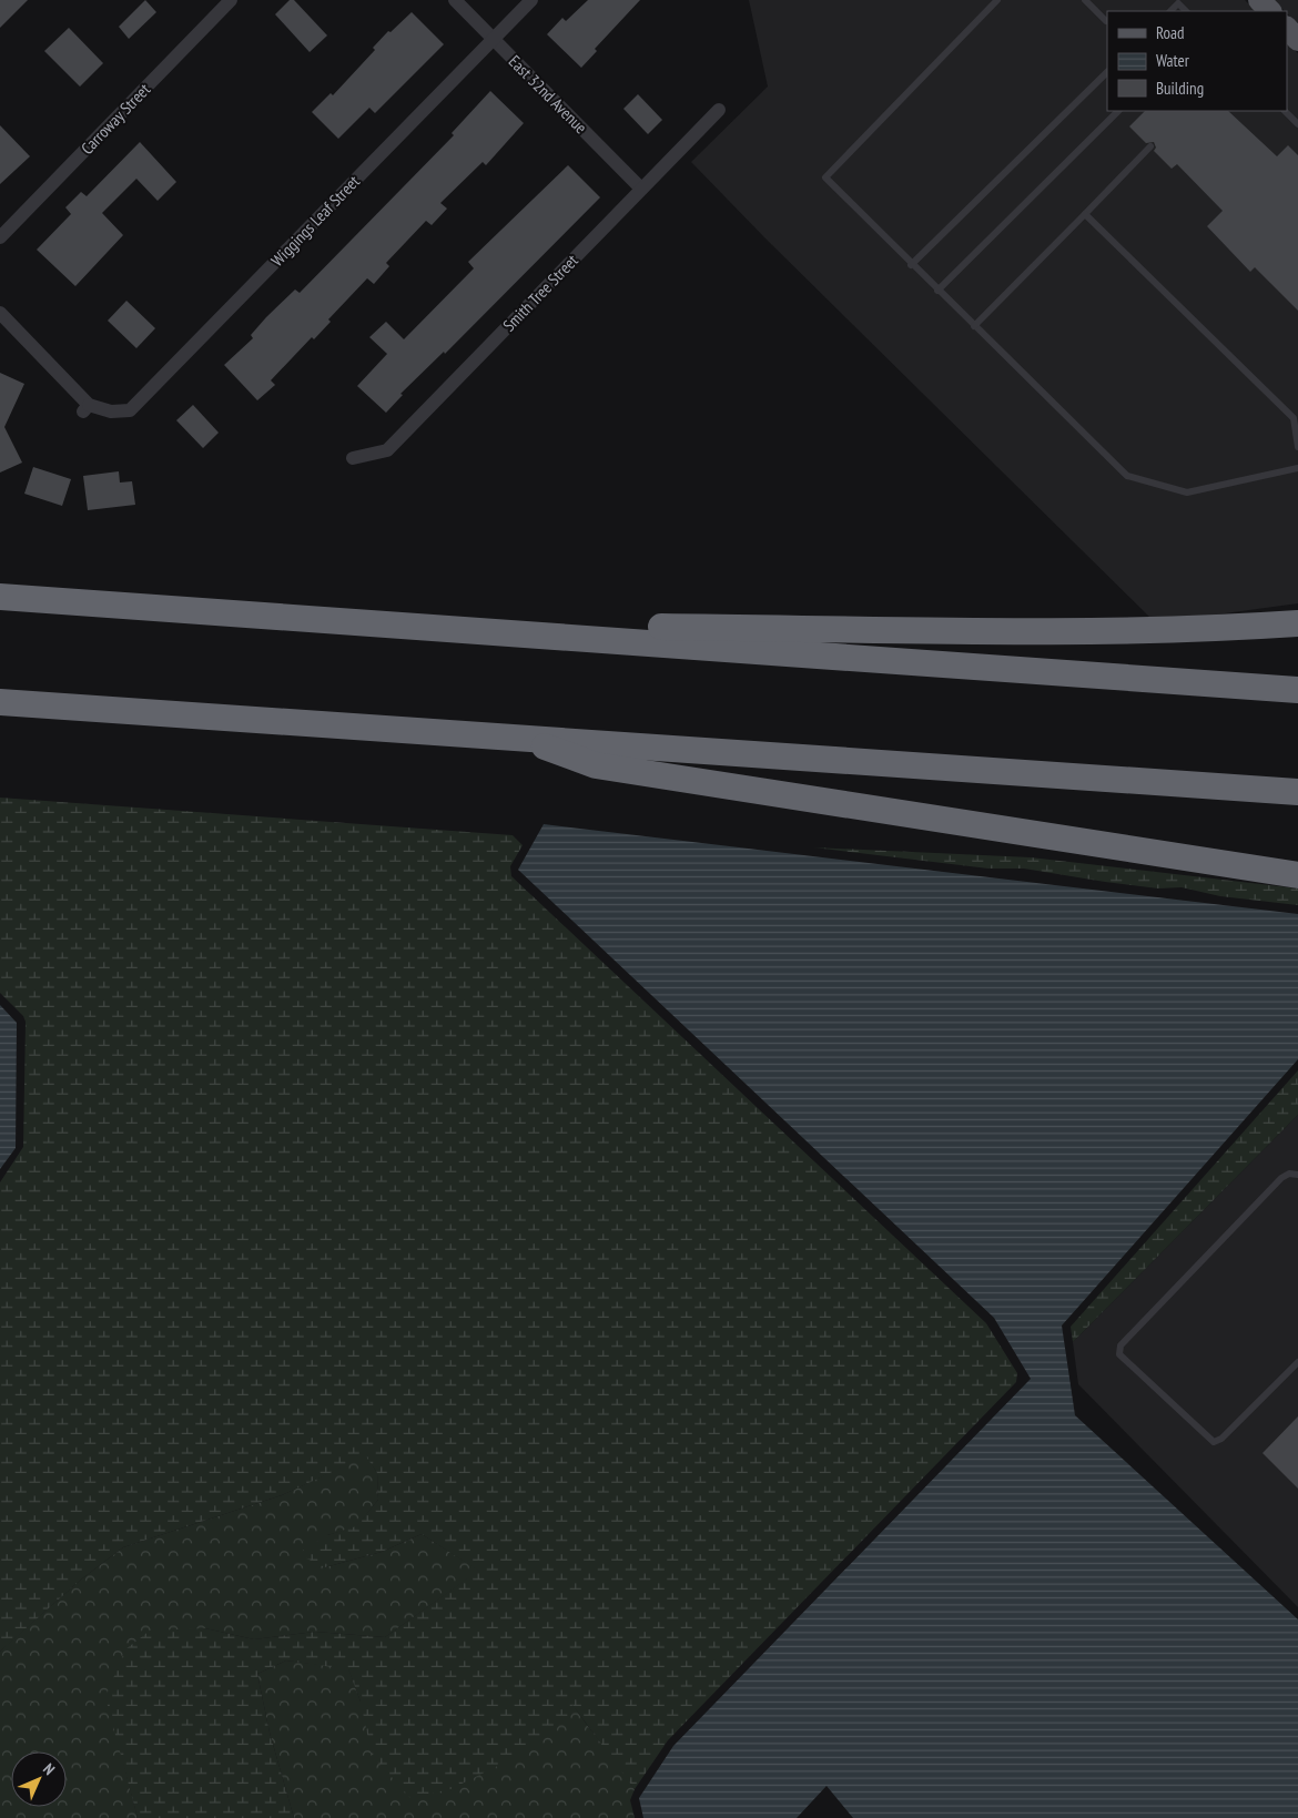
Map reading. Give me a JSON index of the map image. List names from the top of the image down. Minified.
{"streets":{"street":["East 32nd Avenue","Carroway Street","Wiggings Leaf Street","Smith Tree Street"]},"crossings":[["East 32nd Avenue","Wiggings Leaf Street"],["East 32nd Avenue","Smith Tree Street"]],"legend":["Road","Water","Building"],"north":"top right"}
